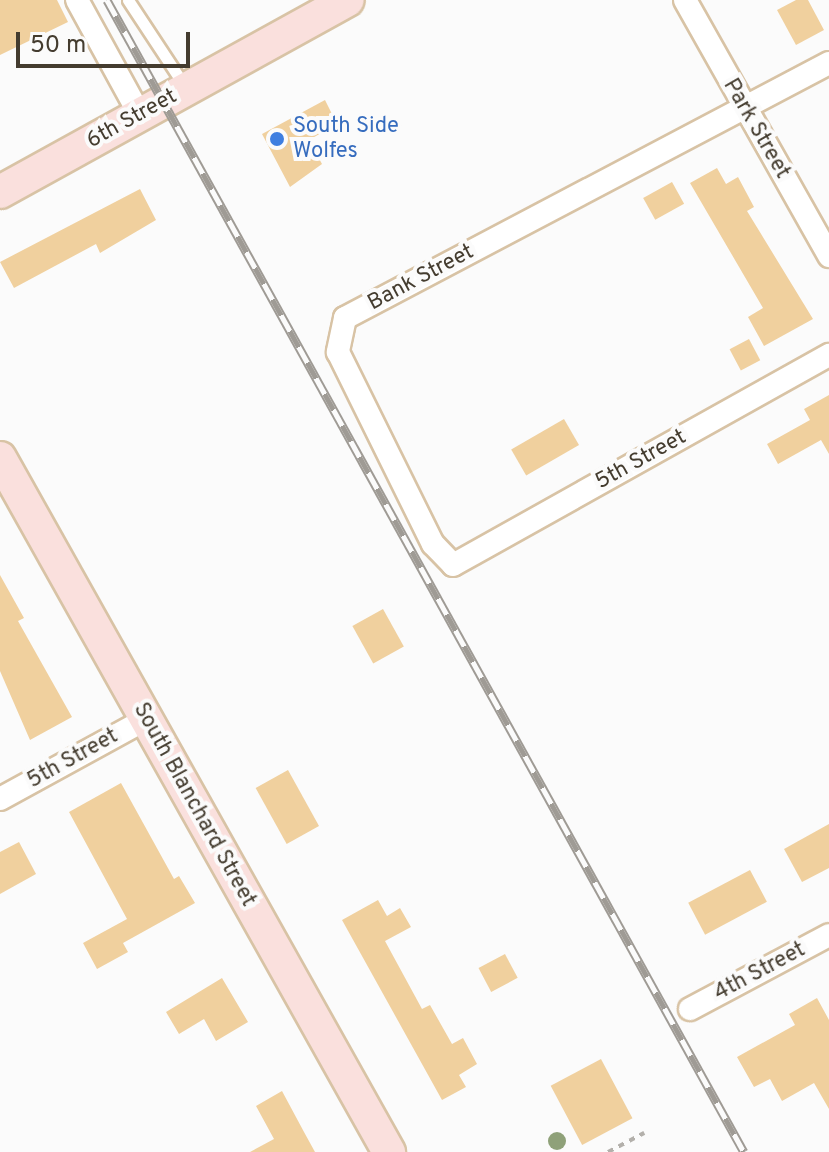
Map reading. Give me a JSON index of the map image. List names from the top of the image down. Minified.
{"streets":{"street":["6th Street","Park Street","Bank Street","5th Street","South Blanchard Street","4th Street"]},"crossings":[["Park Street","Bank Street"],["Bank Street","5th Street"],["5th Street","South Blanchard Street"]],"places":["South Side Wolfes"],"scale_bar":"50 m"}
